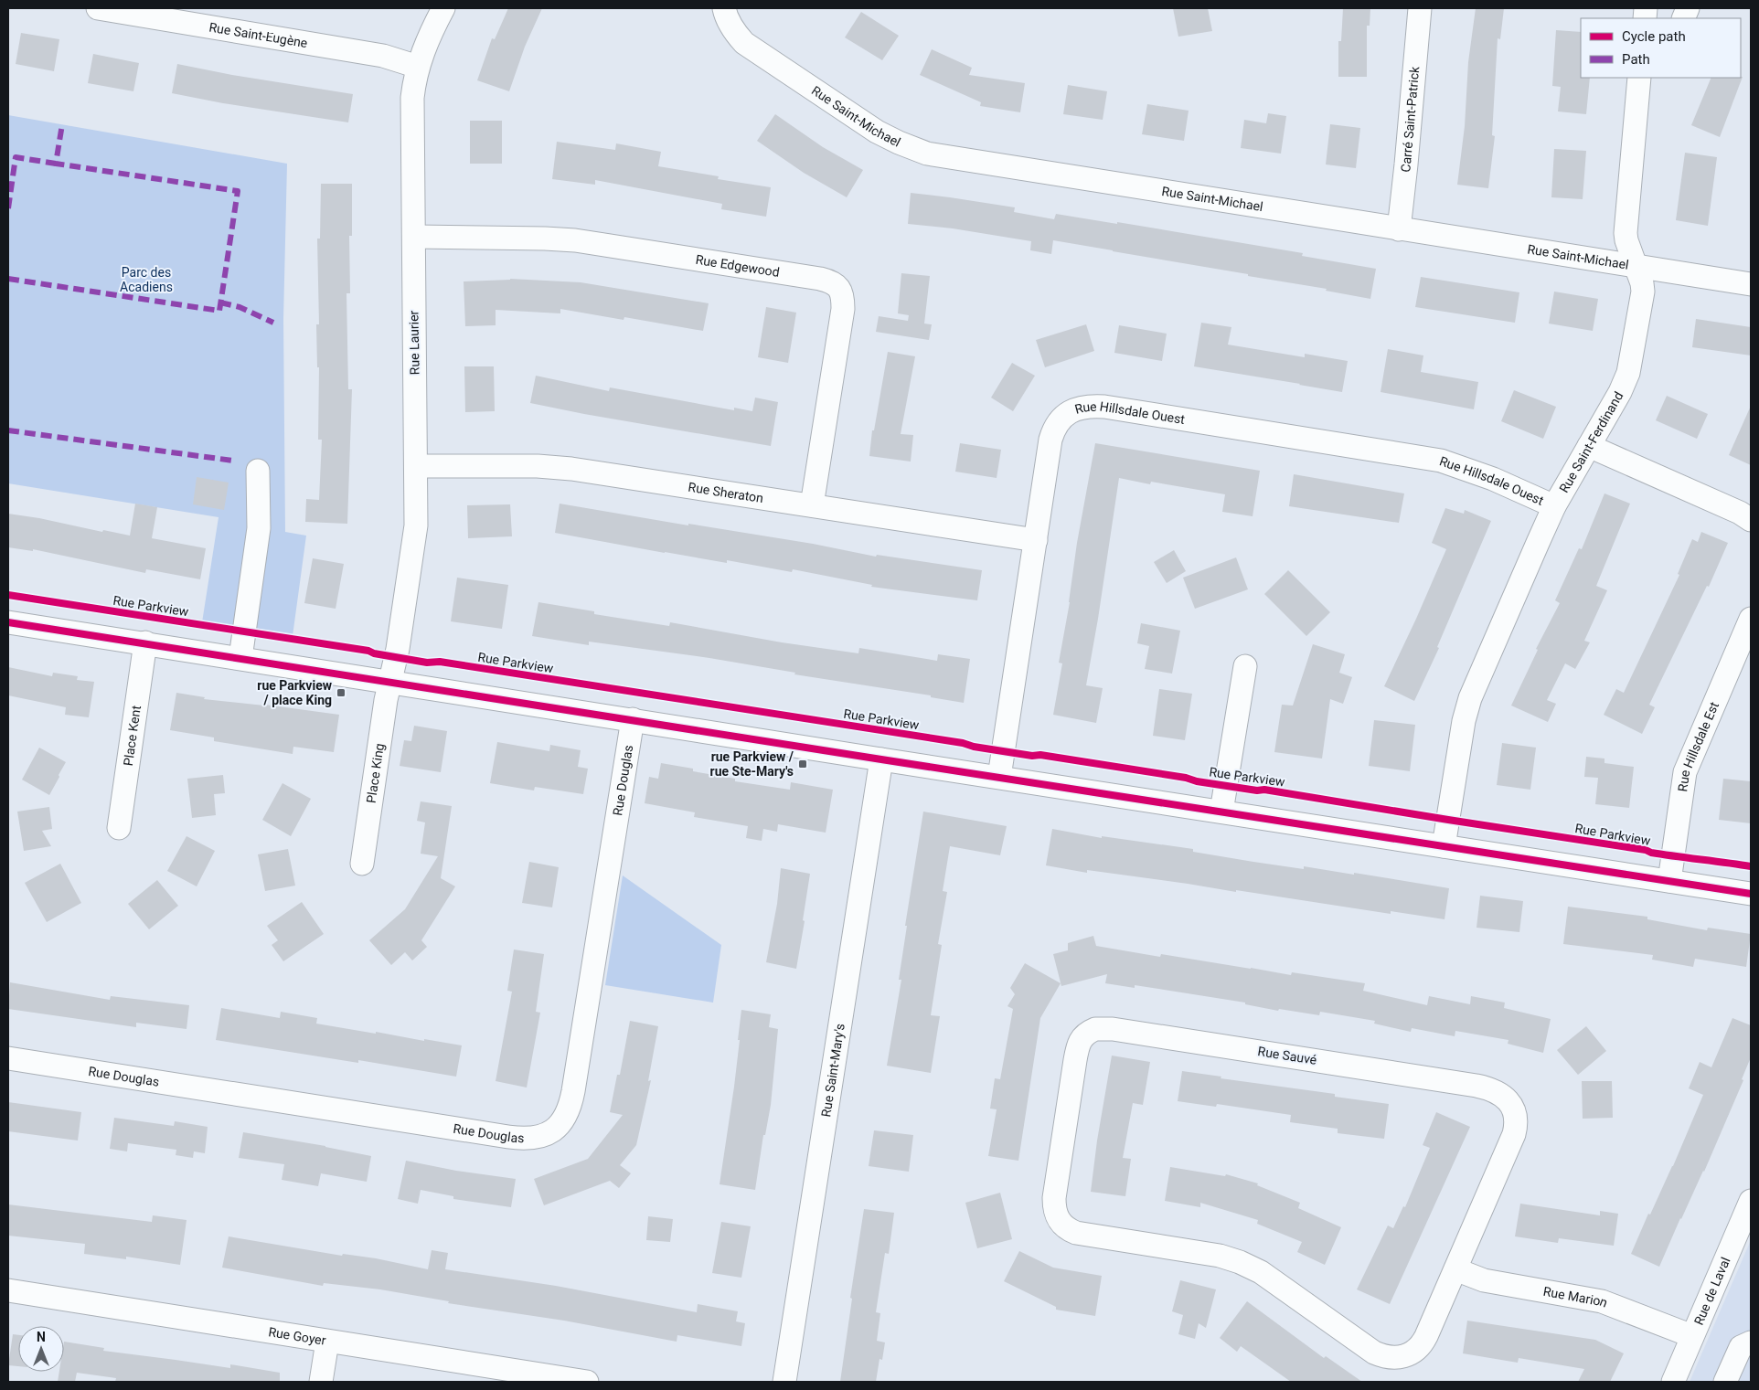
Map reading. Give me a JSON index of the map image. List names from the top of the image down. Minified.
{"streets":{"street":["Rue Saint-Eugène","Rue Saint-Michael","Carré Saint-Patrick","Rue Edgewood","Rue Laurier","Rue Hillsdale Ouest","Rue Saint-Ferdinand","Rue Sheraton","Place Kent","Rue Hillsdale Est","Place King","Rue Douglas","Rue Sauvé","Rue Saint-Mary's","Rue de Laval","Rue Marion","Rue Goyer"],"cycle path":["Rue Parkview"]},"crossings":[["Rue Saint-Eugène","Rue Laurier"],["Rue Saint-Michael","Carré Saint-Patrick"],["Rue Saint-Michael","Rue Saint-Ferdinand"],["Rue Edgewood","Rue Laurier"],["Rue Edgewood","Rue Sheraton"],["Rue Laurier","Rue Sheraton"],["Rue Laurier","Place King"],["Rue Hillsdale Ouest","Rue Saint-Ferdinand"],["Rue Hillsdale Ouest","Rue Sheraton"],["Rue Sauvé","Rue Marion"],["Rue de Laval","Rue Marion"]],"parks":["Parc des Acadiens"],"places":{"transit":["rue Parkview / place King","rue Parkview / rue Ste-Mary's"]},"legend":["Cycle path","Path"],"north":"top"}
